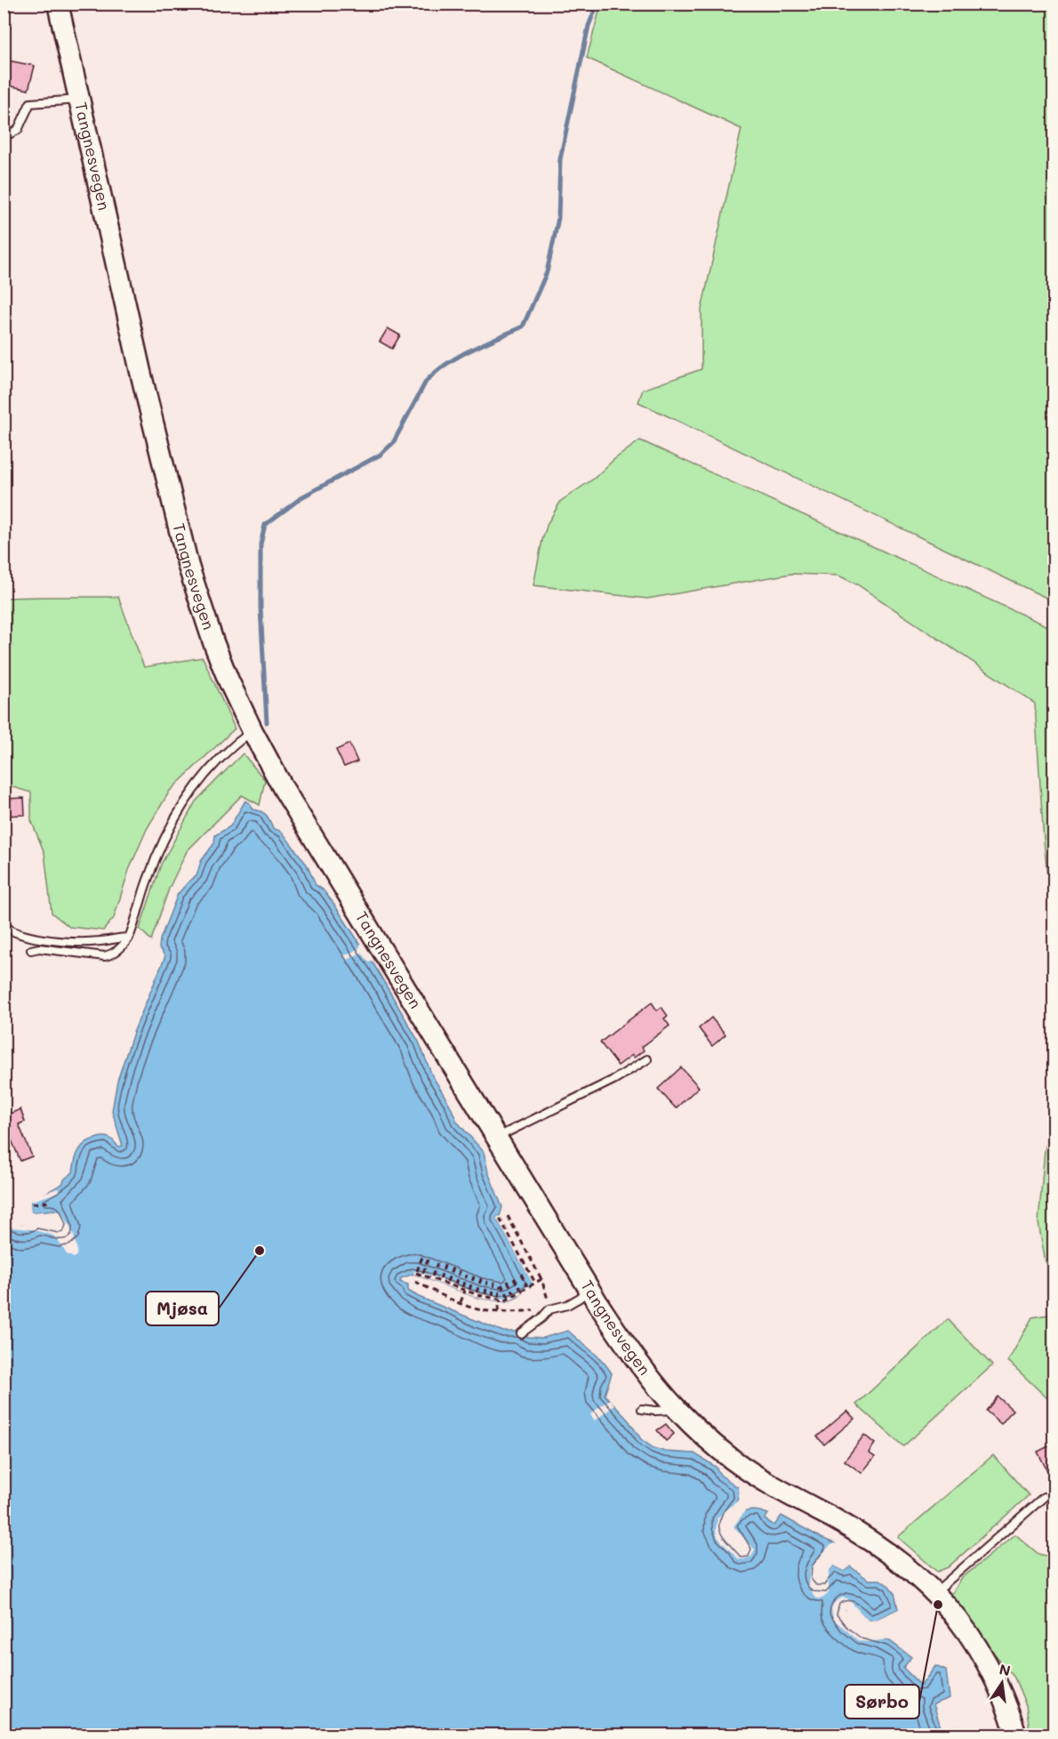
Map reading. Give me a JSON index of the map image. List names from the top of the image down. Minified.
{"streets":{"main road":["Tangnesvegen"]},"places":["Mjøsa","Sørbo"],"north":"top"}
